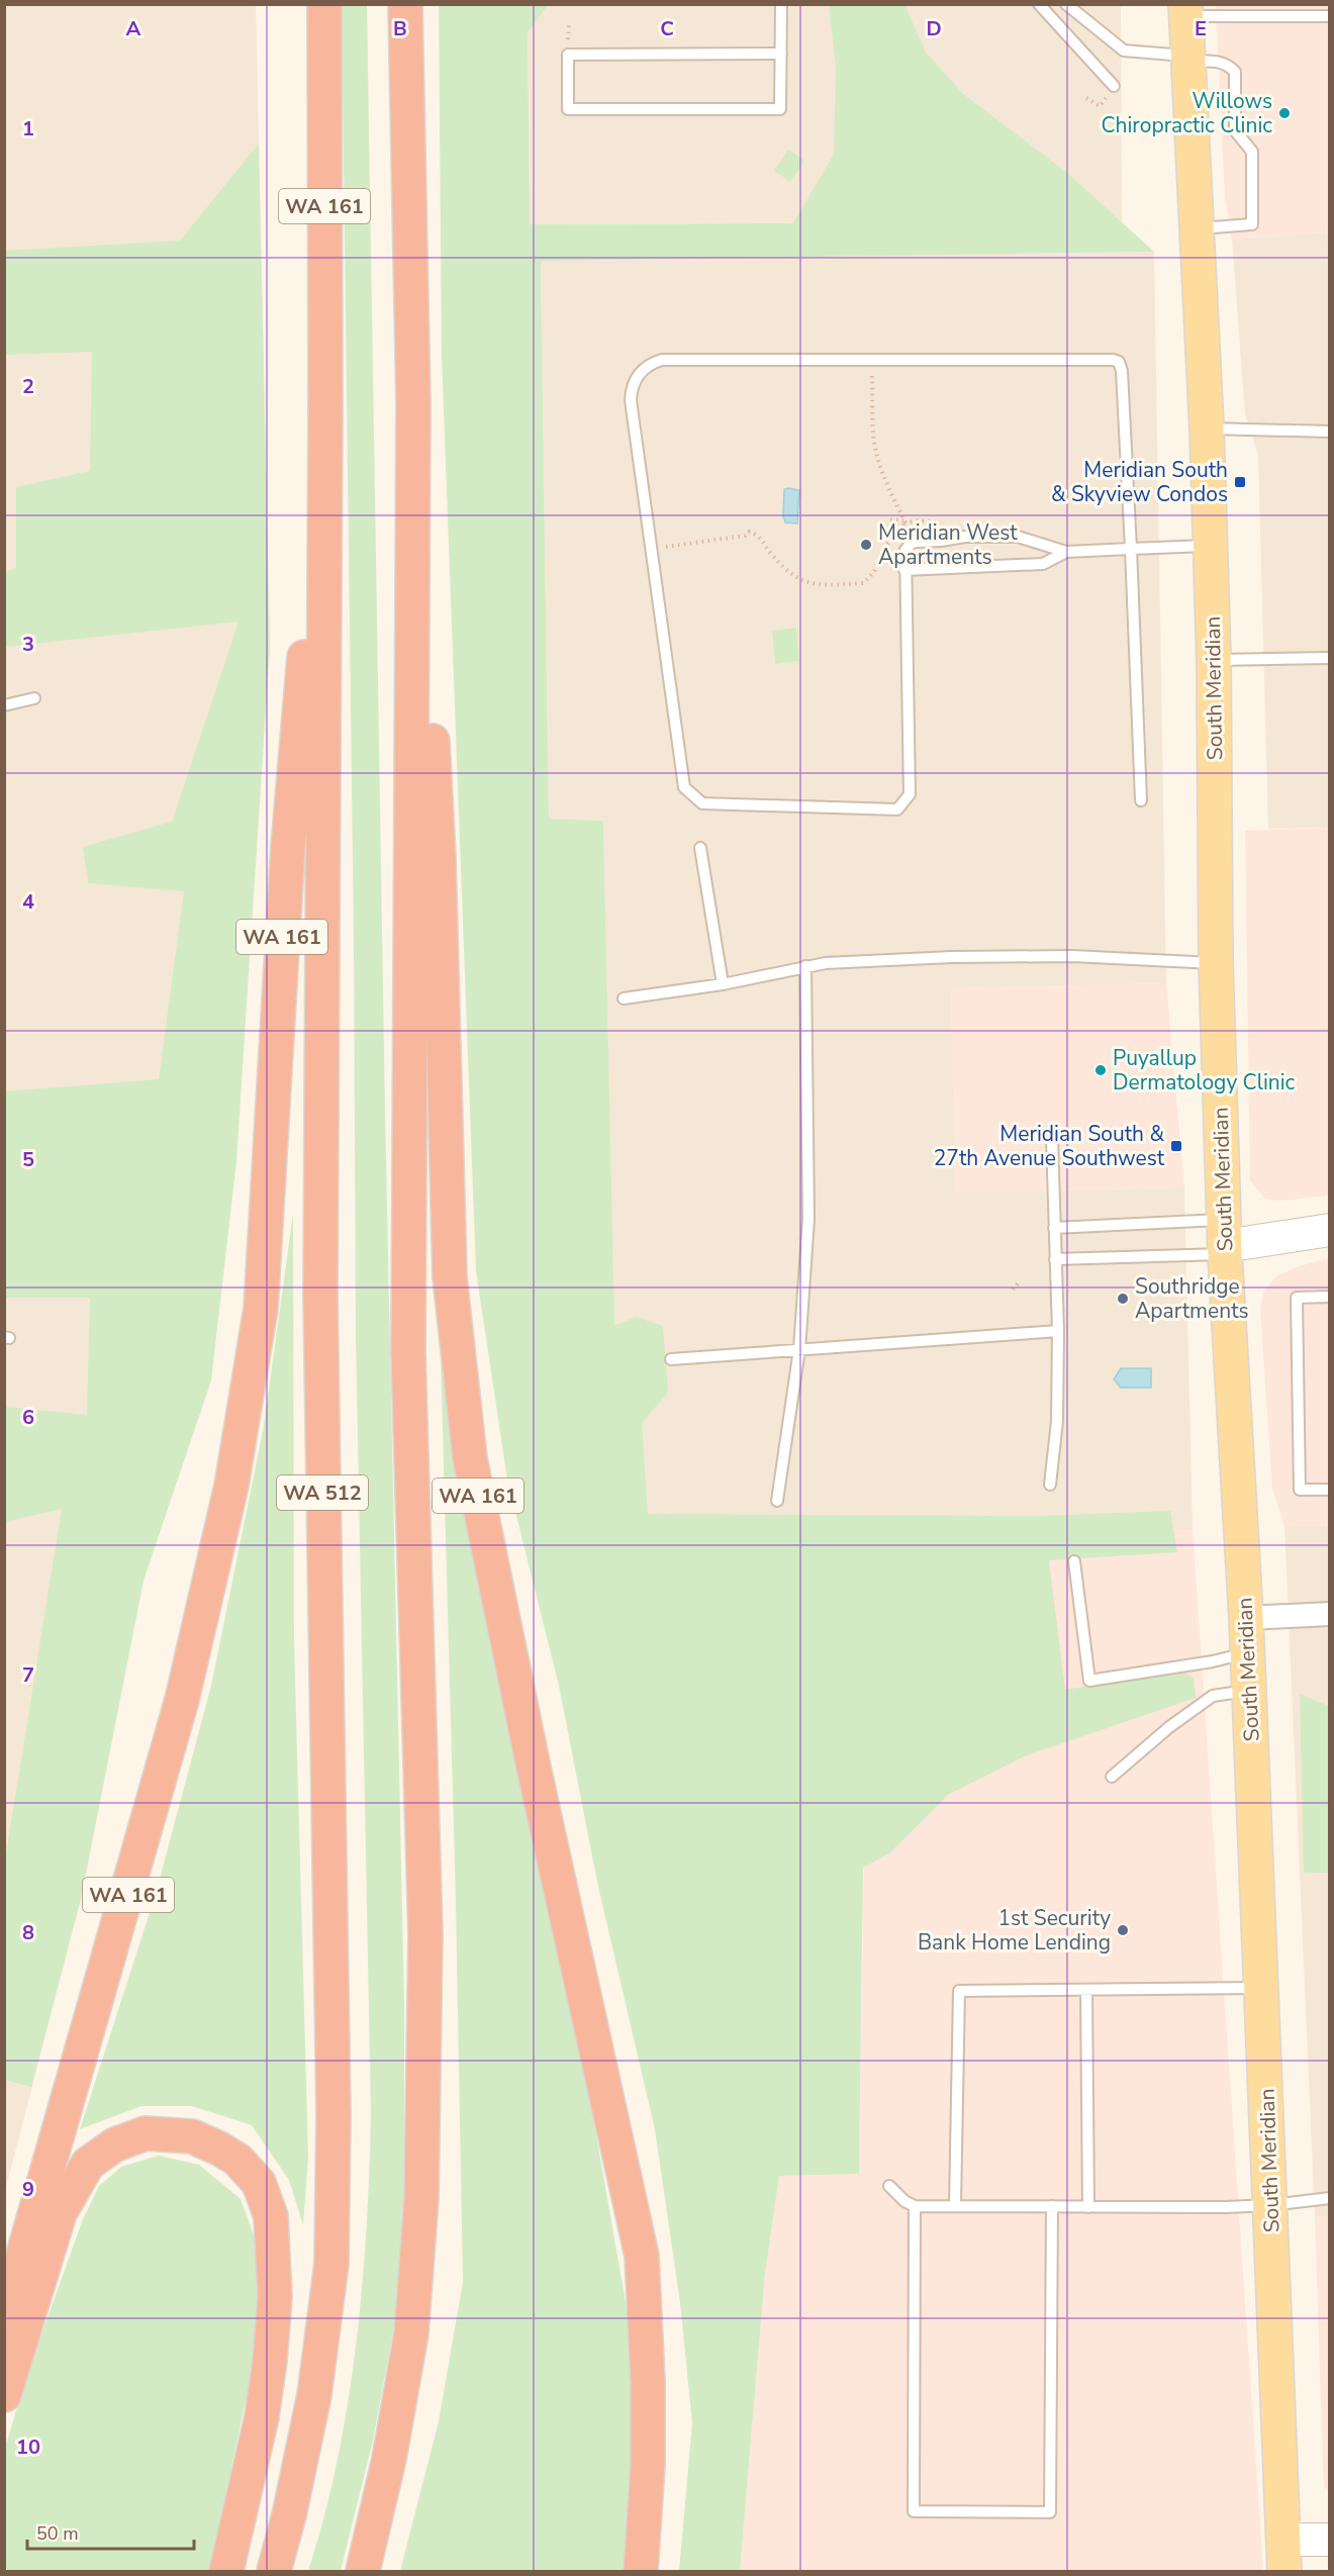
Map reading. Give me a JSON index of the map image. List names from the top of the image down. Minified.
{"streets":{"highway":["WA 161","WA 512"],"main road":["South Meridian"]},"crossings":[["WA 161","WA 512"]],"places":{"other":["Willows Chiropractic Clinic","Meridian West Apartments","Puyallup Dermatology Clinic","Southridge Apartments","1st Security Bank Home Lending"],"transit":["Meridian South & Skyview Condos","Meridian South & 27th Avenue Southwest"]},"scale_bar":"50 m","grid":{"columns":["A","B","C","D","E"],"rows":["1","2","3","4","5","6","7","8","9","10"]}}
